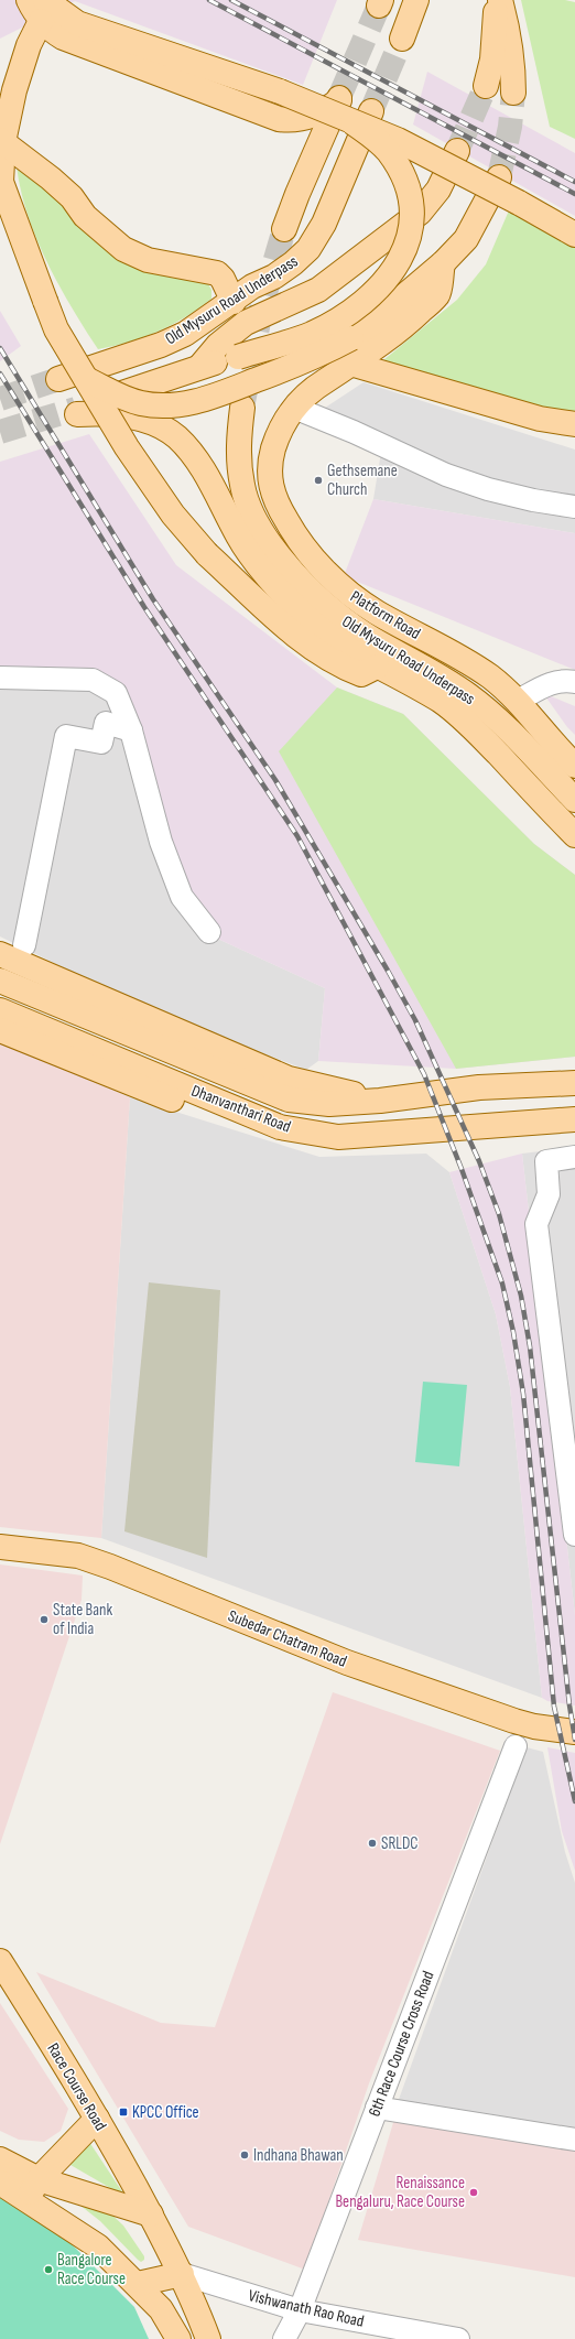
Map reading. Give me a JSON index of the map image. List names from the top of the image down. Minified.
{"streets":{"main road":["Old Mysuru Road Underpass","Platform Road","Dhanvanthari Road","Subedar Chatram Road","Race Course Road"],"street":["6th Race Course Cross Road","Vishwanath Rao Road"]},"crossings":[["6th Race Course Cross Road","Vishwanath Rao Road"],["Race Course Road","Vishwanath Rao Road"]],"places":{"other":["Gethsemane Church","State Bank of India","SRLDC","Indhana Bhawan","Renaissance Bengaluru, Race Course","Bangalore Race Course"],"transit":["KPCC Office"]}}
